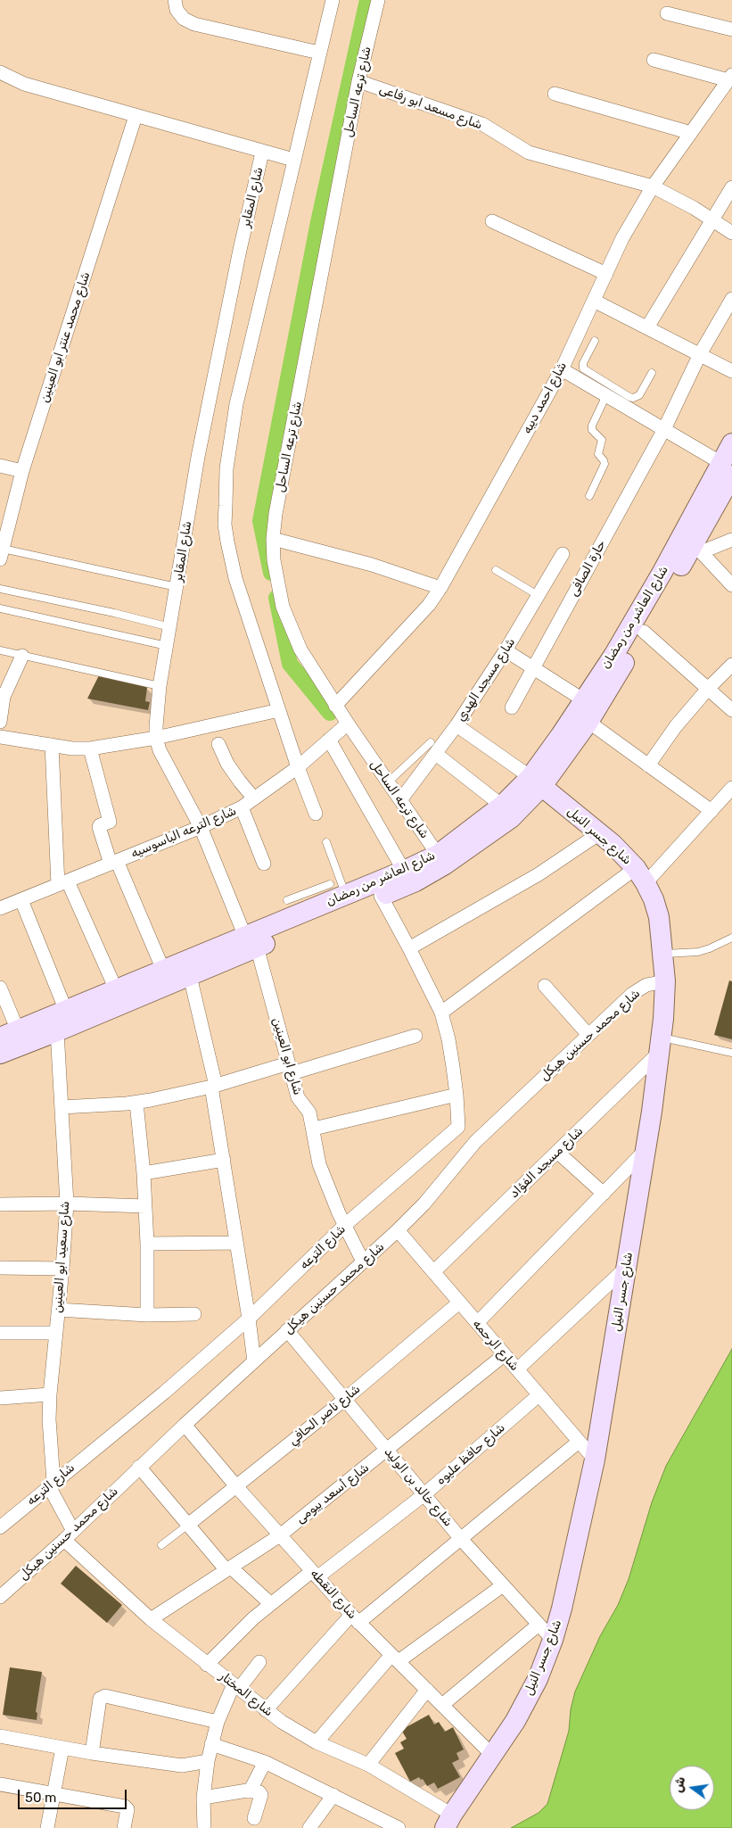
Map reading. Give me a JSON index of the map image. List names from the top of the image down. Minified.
{"streets":{"main road":["شارع العاشر من رمضان","شارع جسر النيل"],"street":["شارع ترعه الساحل","شارع مسعد ابو رفاعى","شارع المقابر","شارع محمد عنتر ابو العينين","شارع احمد ديبه","حارة الصافى","شارع مسجد الهدي","شارع الترعه الباسوسيه","شارع محمد حسنين هيكل","شارع ابو العينين","شارع مسجد الفؤاد","شارع الترعه","شارع سعيد ابو العينين","شارع الرحمه","شارع ناصر الحافي","شارع حافظ عليوه","شارع خالد بن الوليد","شارع أسعد بيومى","شارع النقطه","شارع المختار"]},"crossings":[["شارع ترعه الساحل","شارع مسعد ابو رفاعى"],["شارع ترعه الساحل","شارع احمد ديبه"],["شارع ترعه الساحل","شارع العاشر من رمضان"],["شارع ترعه الساحل","شارع مسجد الهدي"],["شارع ترعه الساحل","شارع الترعه الباسوسيه"],["شارع مسعد ابو رفاعى","شارع احمد ديبه"],["شارع المقابر","شارع العاشر من رمضان"],["شارع المقابر","شارع الترعه الباسوسيه"],["شارع المقابر","شارع ابو العينين"],["شارع العاشر من رمضان","شارع جسر النيل"],["شارع العاشر من رمضان","شارع ابو العينين"],["شارع العاشر من رمضان","شارع الترعه"],["شارع العاشر من رمضان","شارع سعيد ابو العينين"],["شارع جسر النيل","شارع محمد حسنين هيكل"],["شارع جسر النيل","شارع مسجد الفؤاد"],["شارع جسر النيل","شارع الرحمه"],["شارع جسر النيل","شارع خالد بن الوليد"],["شارع جسر النيل","شارع النقطه"],["شارع جسر النيل","شارع المختار"],["شارع محمد حسنين هيكل","شارع ابو العينين"],["شارع محمد حسنين هيكل","شارع الرحمه"],["شارع محمد حسنين هيكل","شارع خالد بن الوليد"],["شارع محمد حسنين هيكل","شارع النقطه"],["شارع محمد حسنين هيكل","شارع المختار"],["شارع ابو العينين","شارع الترعه"],["شارع مسجد الفؤاد","شارع الرحمه"],["شارع الترعه","شارع سعيد ابو العينين"],["شارع الترعه","شارع المختار"],["شارع سعيد ابو العينين","شارع المختار"],["شارع الرحمه","شارع ناصر الحافي"],["شارع الرحمه","شارع حافظ عليوه"],["شارع الرحمه","شارع أسعد بيومى"],["شارع ناصر الحافي","شارع خالد بن الوليد"],["شارع ناصر الحافي","شارع النقطه"],["شارع حافظ عليوه","شارع خالد بن الوليد"],["شارع حافظ عليوه","شارع النقطه"],["شارع حافظ عليوه","شارع المختار"],["شارع خالد بن الوليد","شارع أسعد بيومى"],["شارع أسعد بيومى","شارع النقطه"],["شارع أسعد بيومى","شارع المختار"]],"scale_bar":"50 m","north":"left"}
